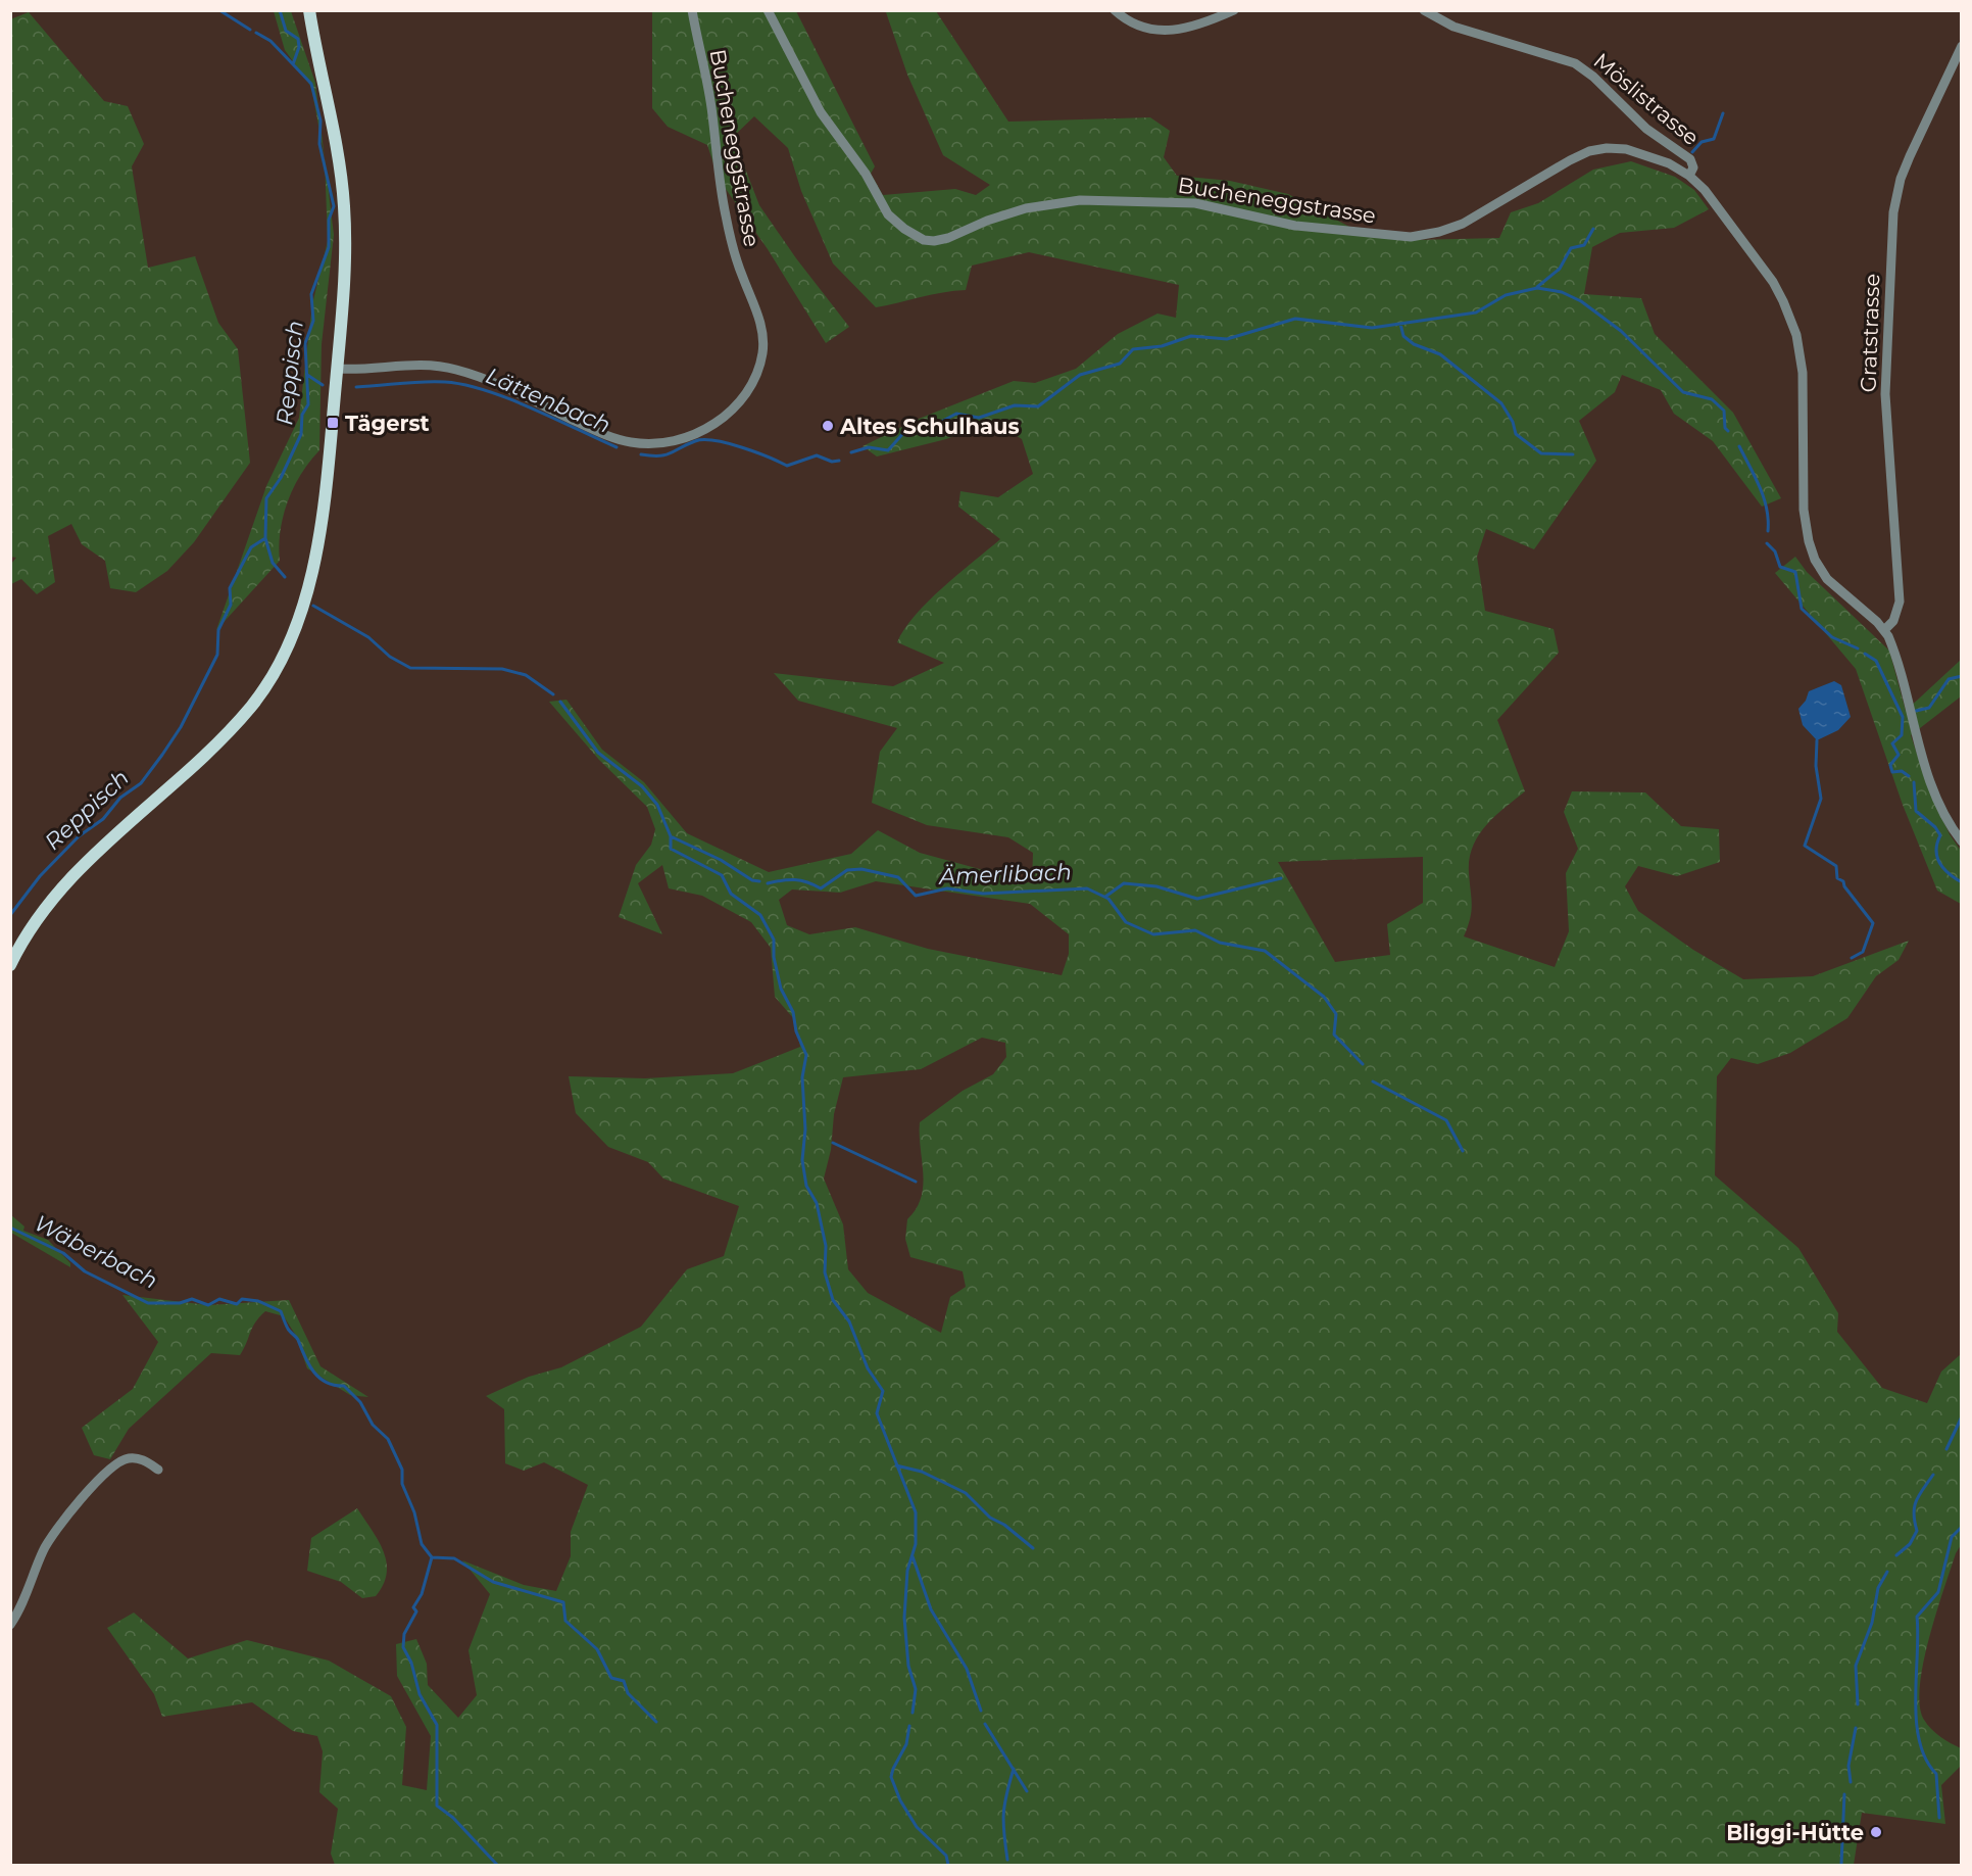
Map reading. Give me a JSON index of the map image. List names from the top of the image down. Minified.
{"streets":{"street":["Möslistrasse","Bucheneggstrasse","Gratstrasse"]},"crossings":[["Möslistrasse","Bucheneggstrasse"],["Bucheneggstrasse","Gratstrasse"]],"water":["Reppisch","Lättenbach","Ämerlibach","Wäberbach"],"places":{"transit":["Tägerst"],"other":["Altes Schulhaus","Bliggi-Hütte"]}}
